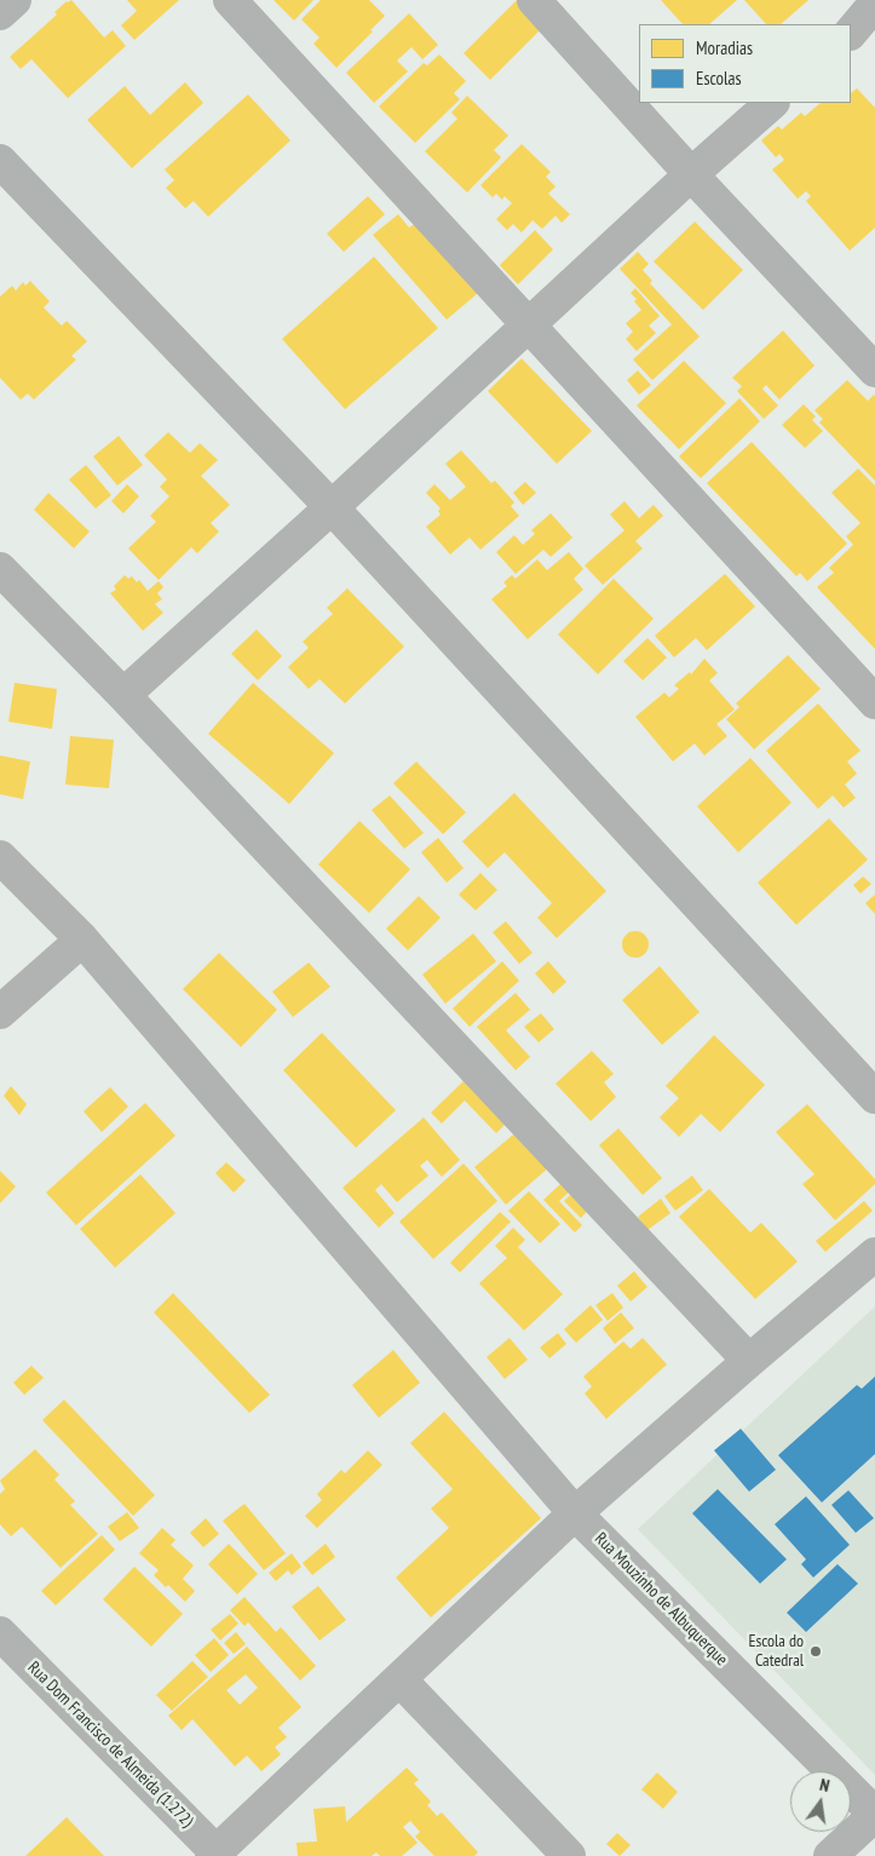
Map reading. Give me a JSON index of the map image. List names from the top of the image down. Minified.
{"streets":{"street":["Rua Mouzinho de Albuquerque","Rua Dom Francisco de Almeida (1.272)"]},"places":["Escola do Catedral"],"legend":["Moradias","Escolas"],"north":"top"}
